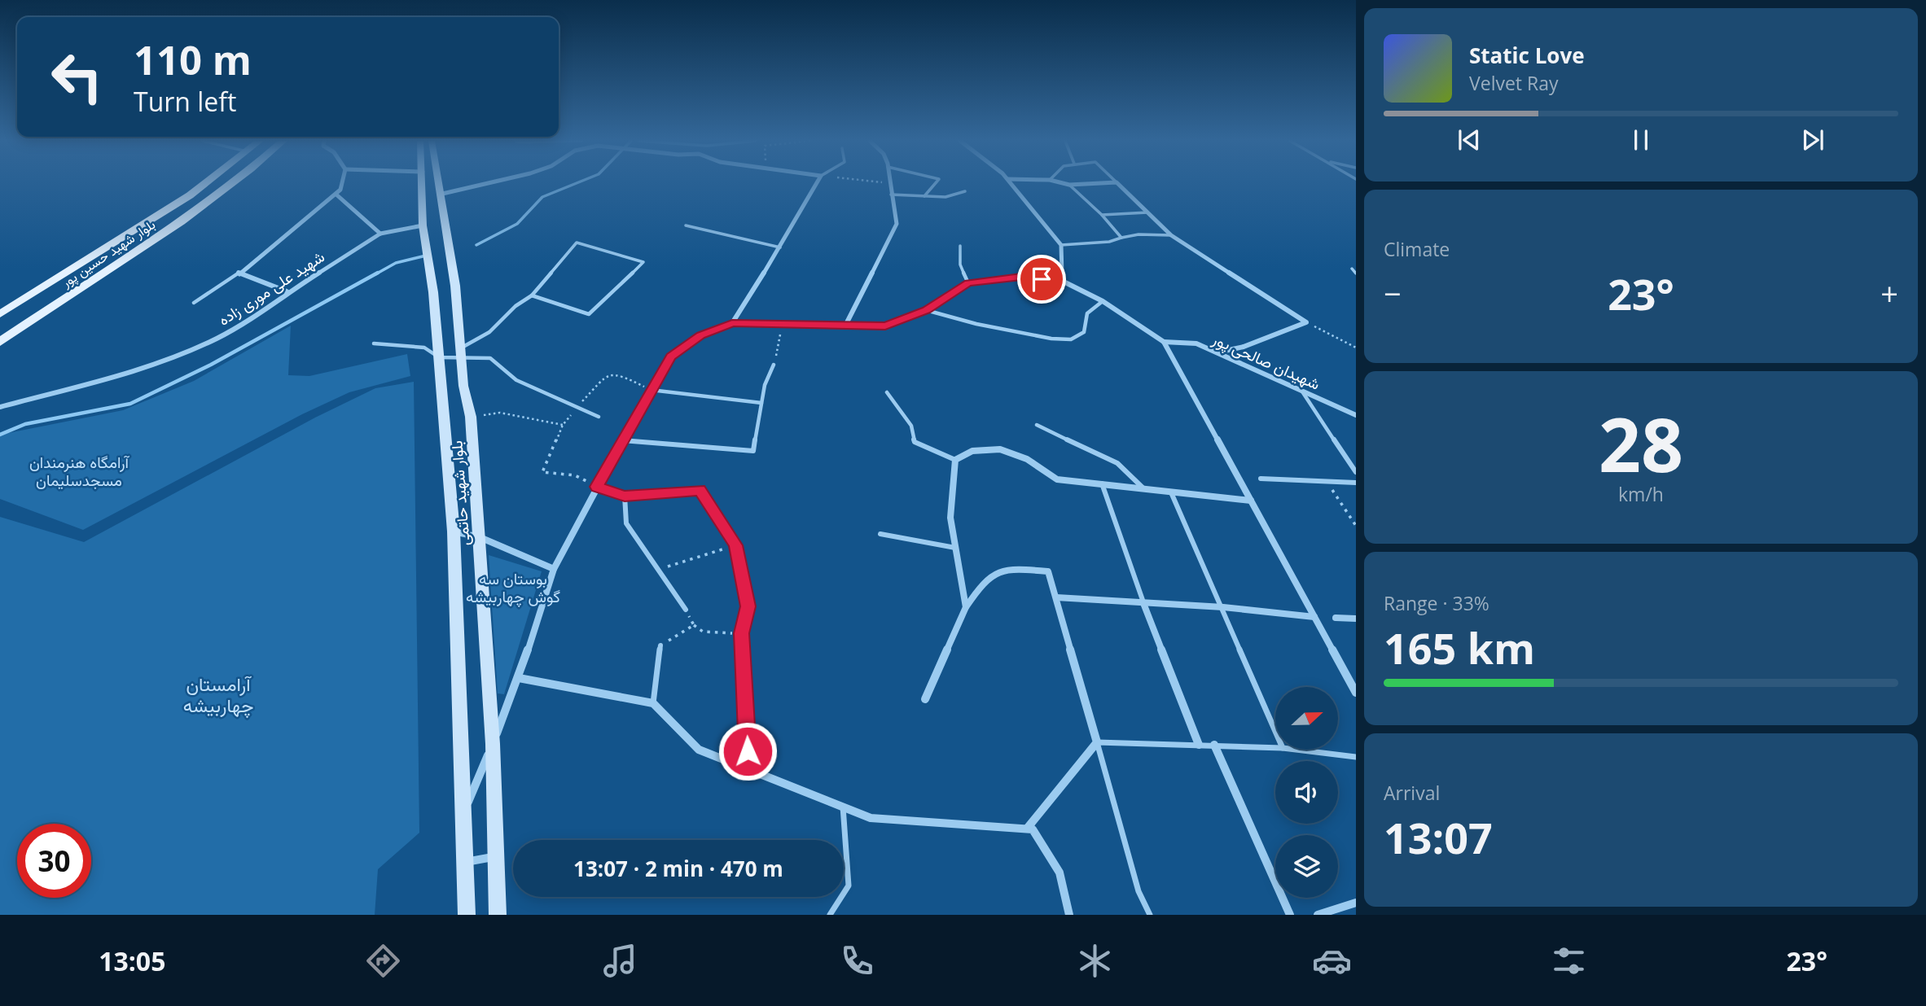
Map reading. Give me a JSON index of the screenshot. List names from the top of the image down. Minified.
{"streets":{"main road":["بلوار شهيد حسین پور","بلوار شهید حاتمی"],"street":["شهید علی موری زاده","شهیدان صالحی پور"]},"crossings":[["شهید علی موری زاده","بلوار شهید حاتمی"]],"parks":["آرامگاه هنرمندان مسجدسلیمان","بوستان سه گوش چهاربیشه","آرامستان چهاربیشه"],"north":"right","page":{"turn":["110 m","Turn left"],"song":["Static Love","Velvet Ray"],"tile":["Climate",["28","km/h"],["Range · 33%","165 km"],["Arrival","13:07"]],"heat":["−","23°","+"],"limit":"30","trip":"13:07 · 2 min · 470 m","tabs":["13:05","23°"]}}
